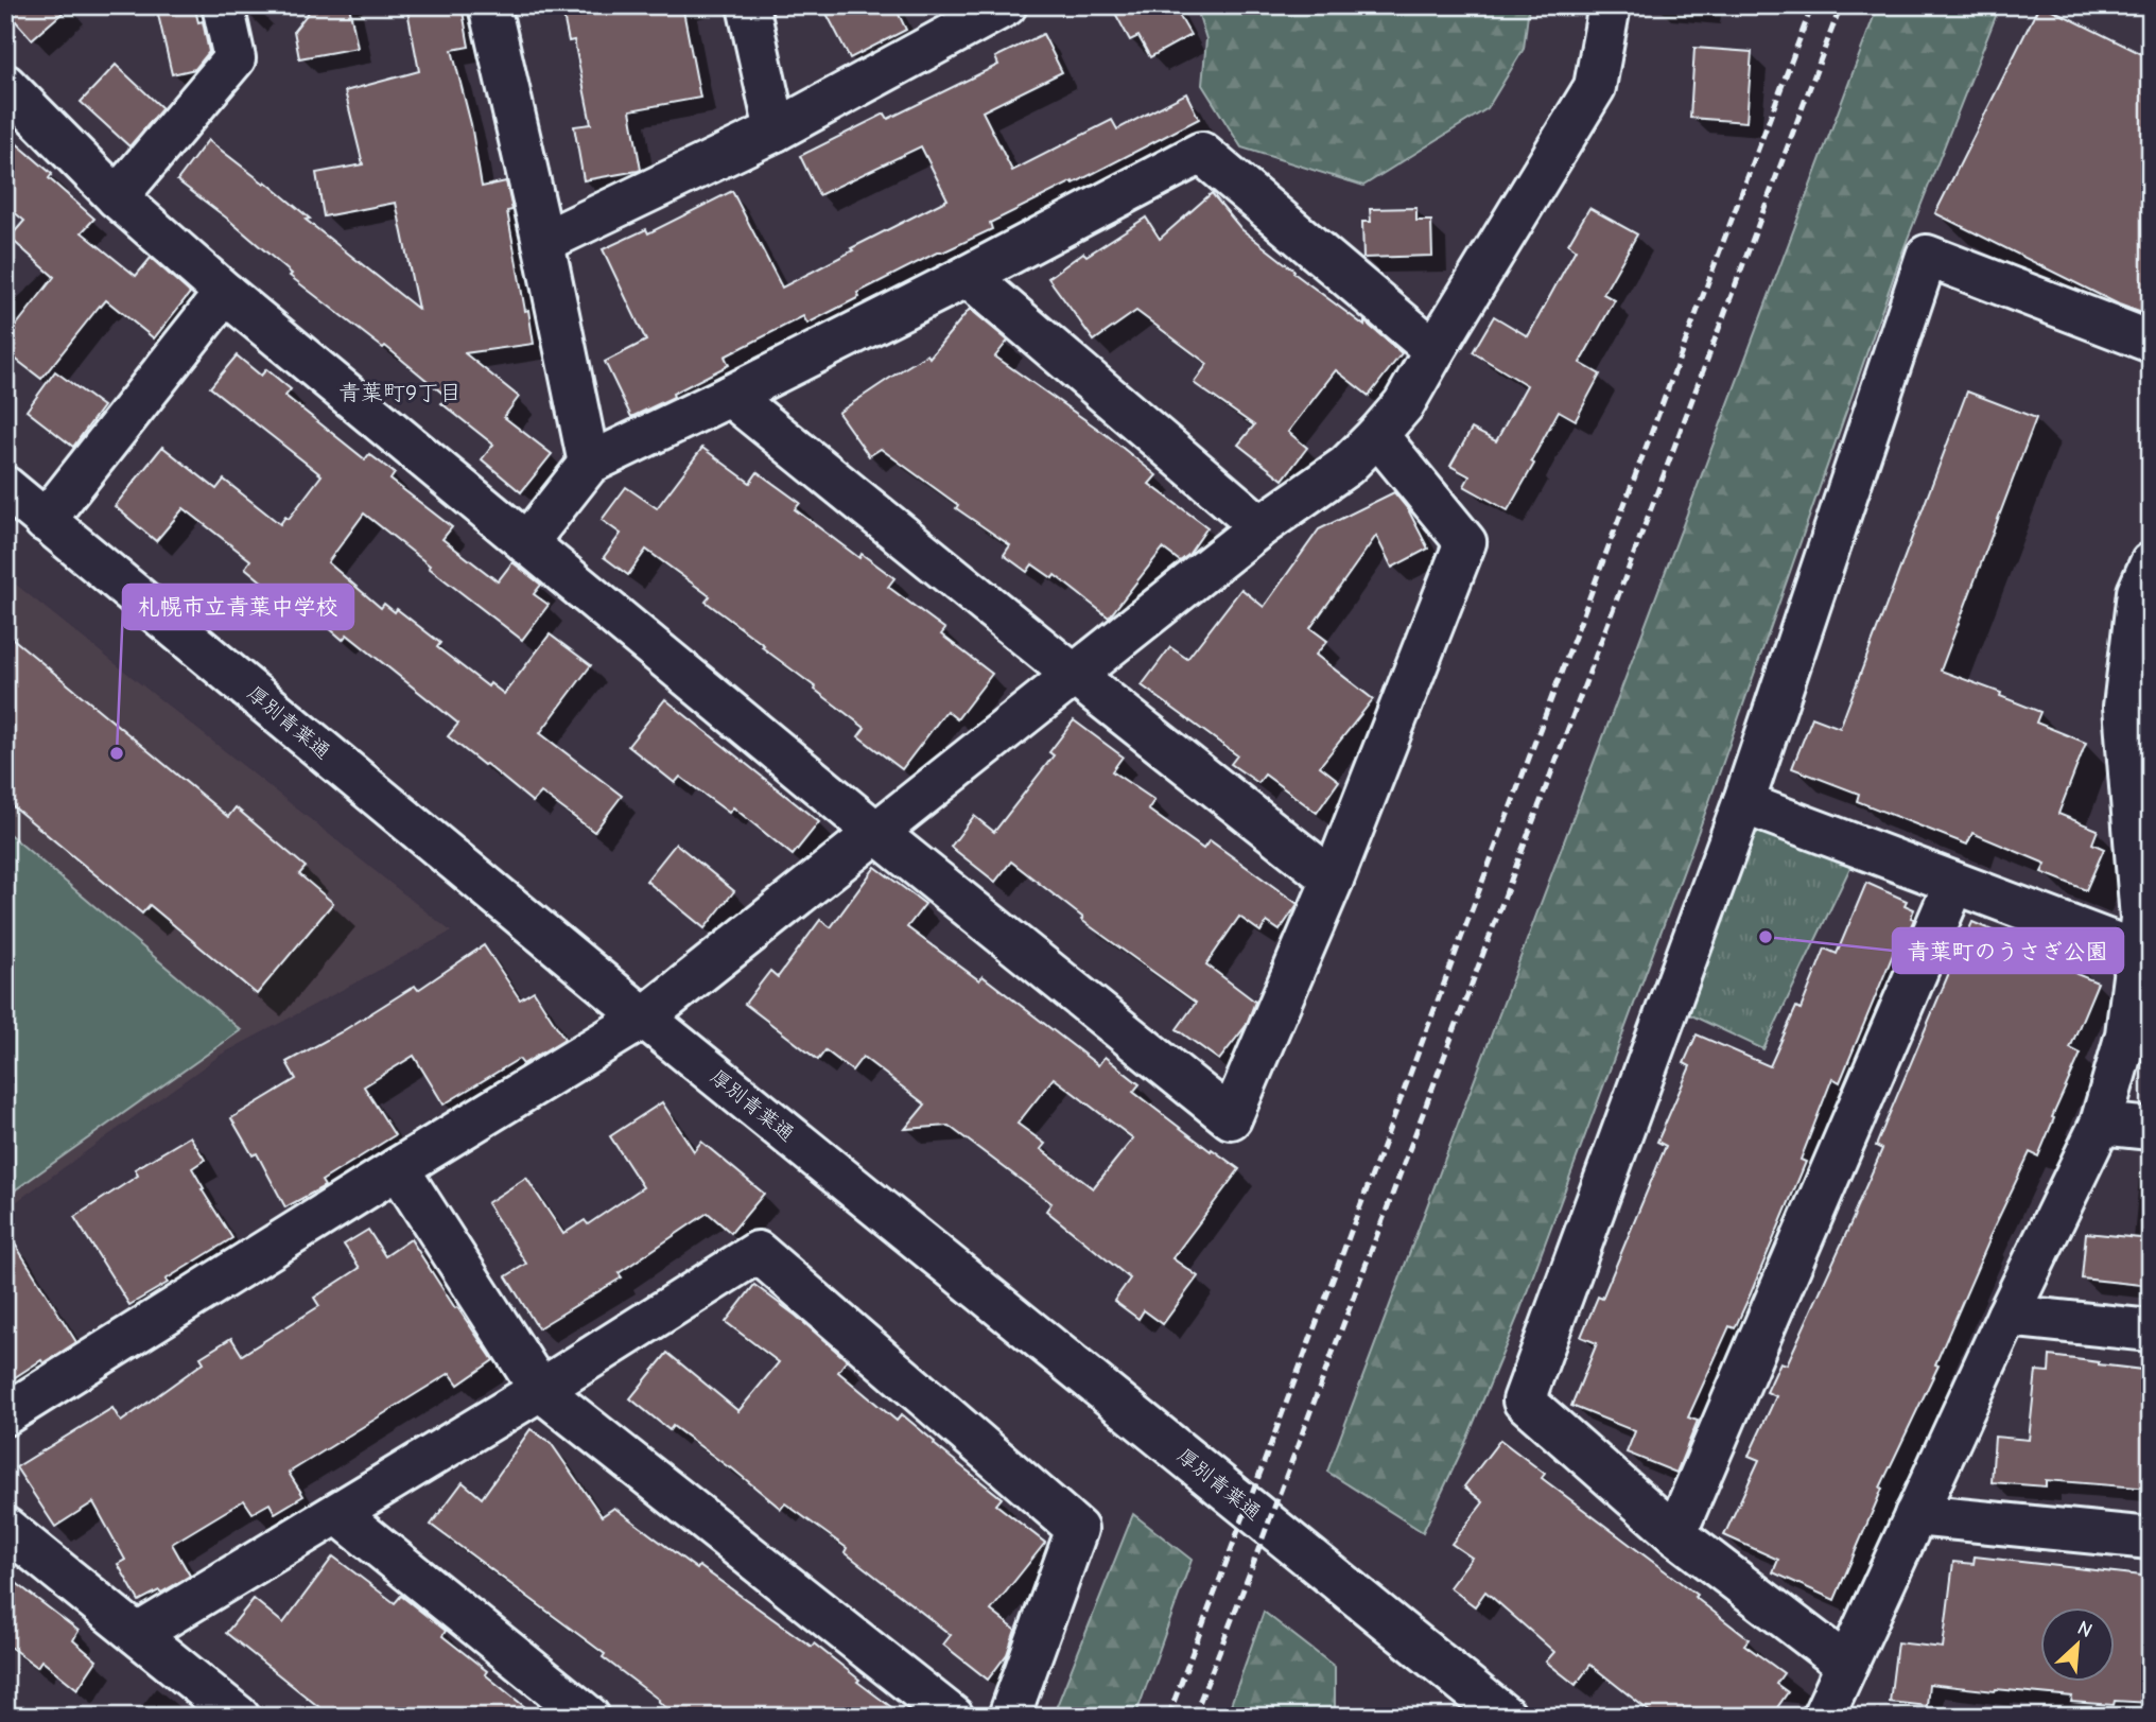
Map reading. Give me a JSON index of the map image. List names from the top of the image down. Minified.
{"streets":{"street":["厚別青葉通"]},"districts":["青葉町9丁目"],"places":["札幌市立青葉中学校","青葉町のうさぎ公園"],"north":"top right"}
